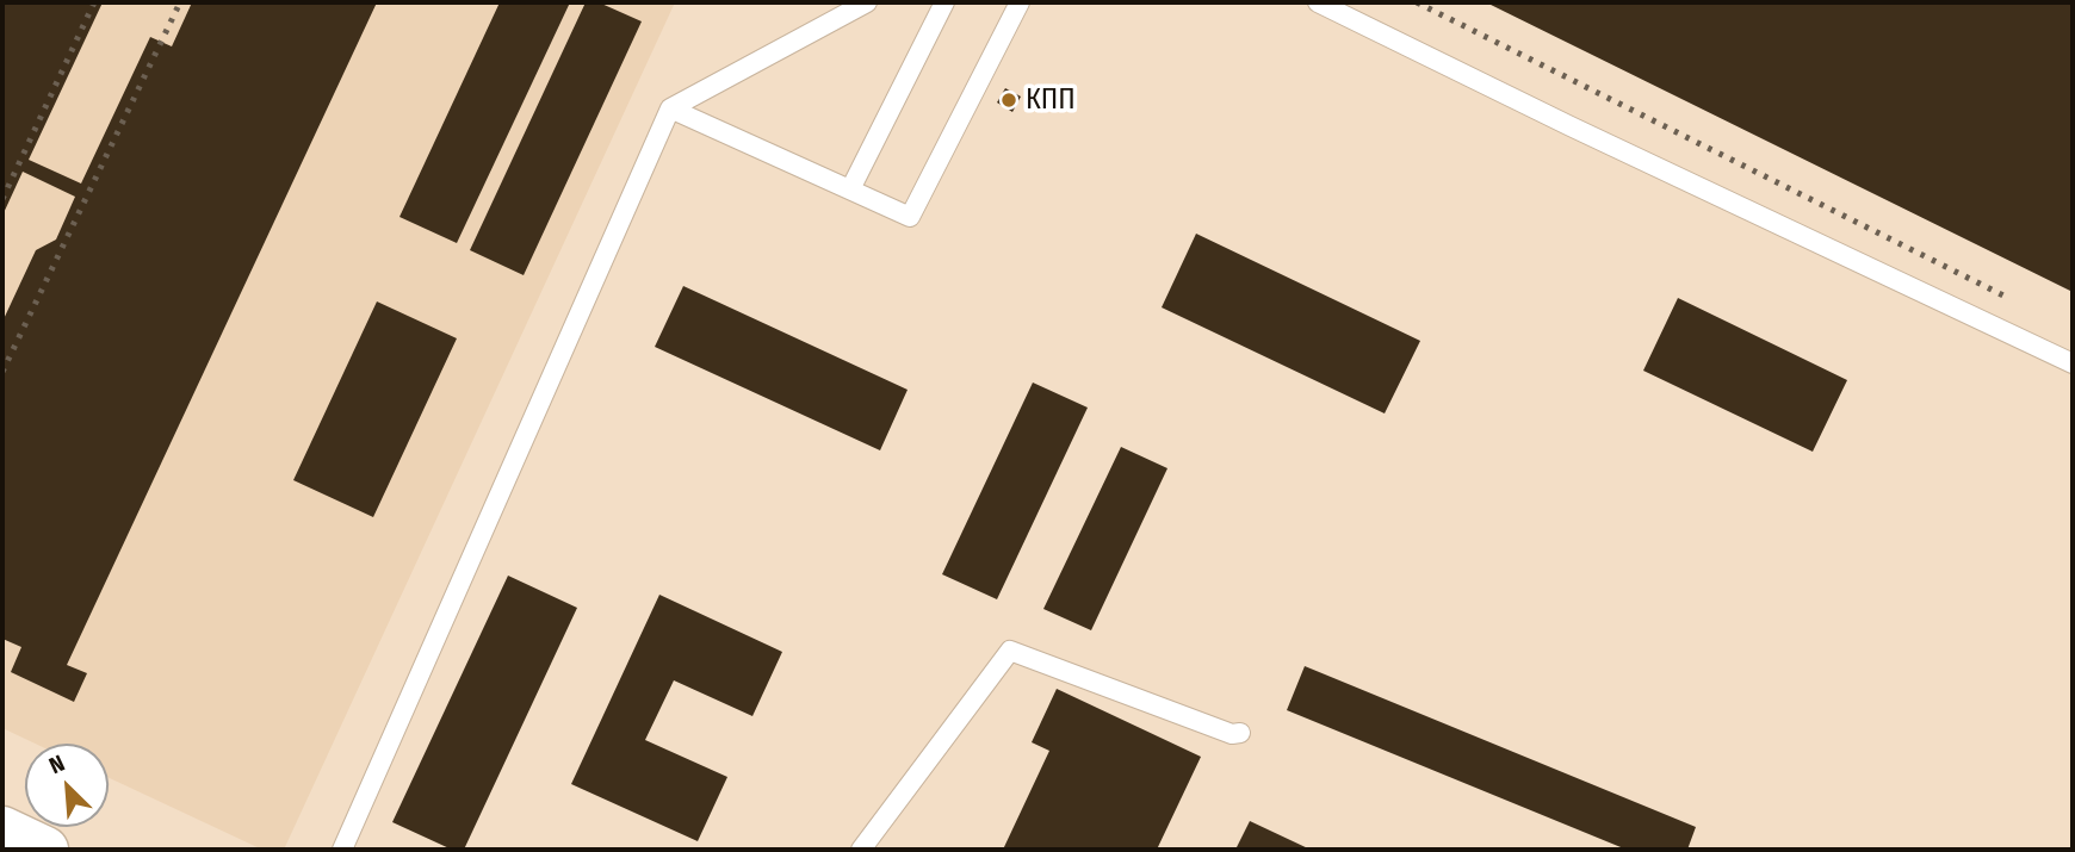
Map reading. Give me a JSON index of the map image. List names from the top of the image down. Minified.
{"places":["КПП"],"north":"top left"}
